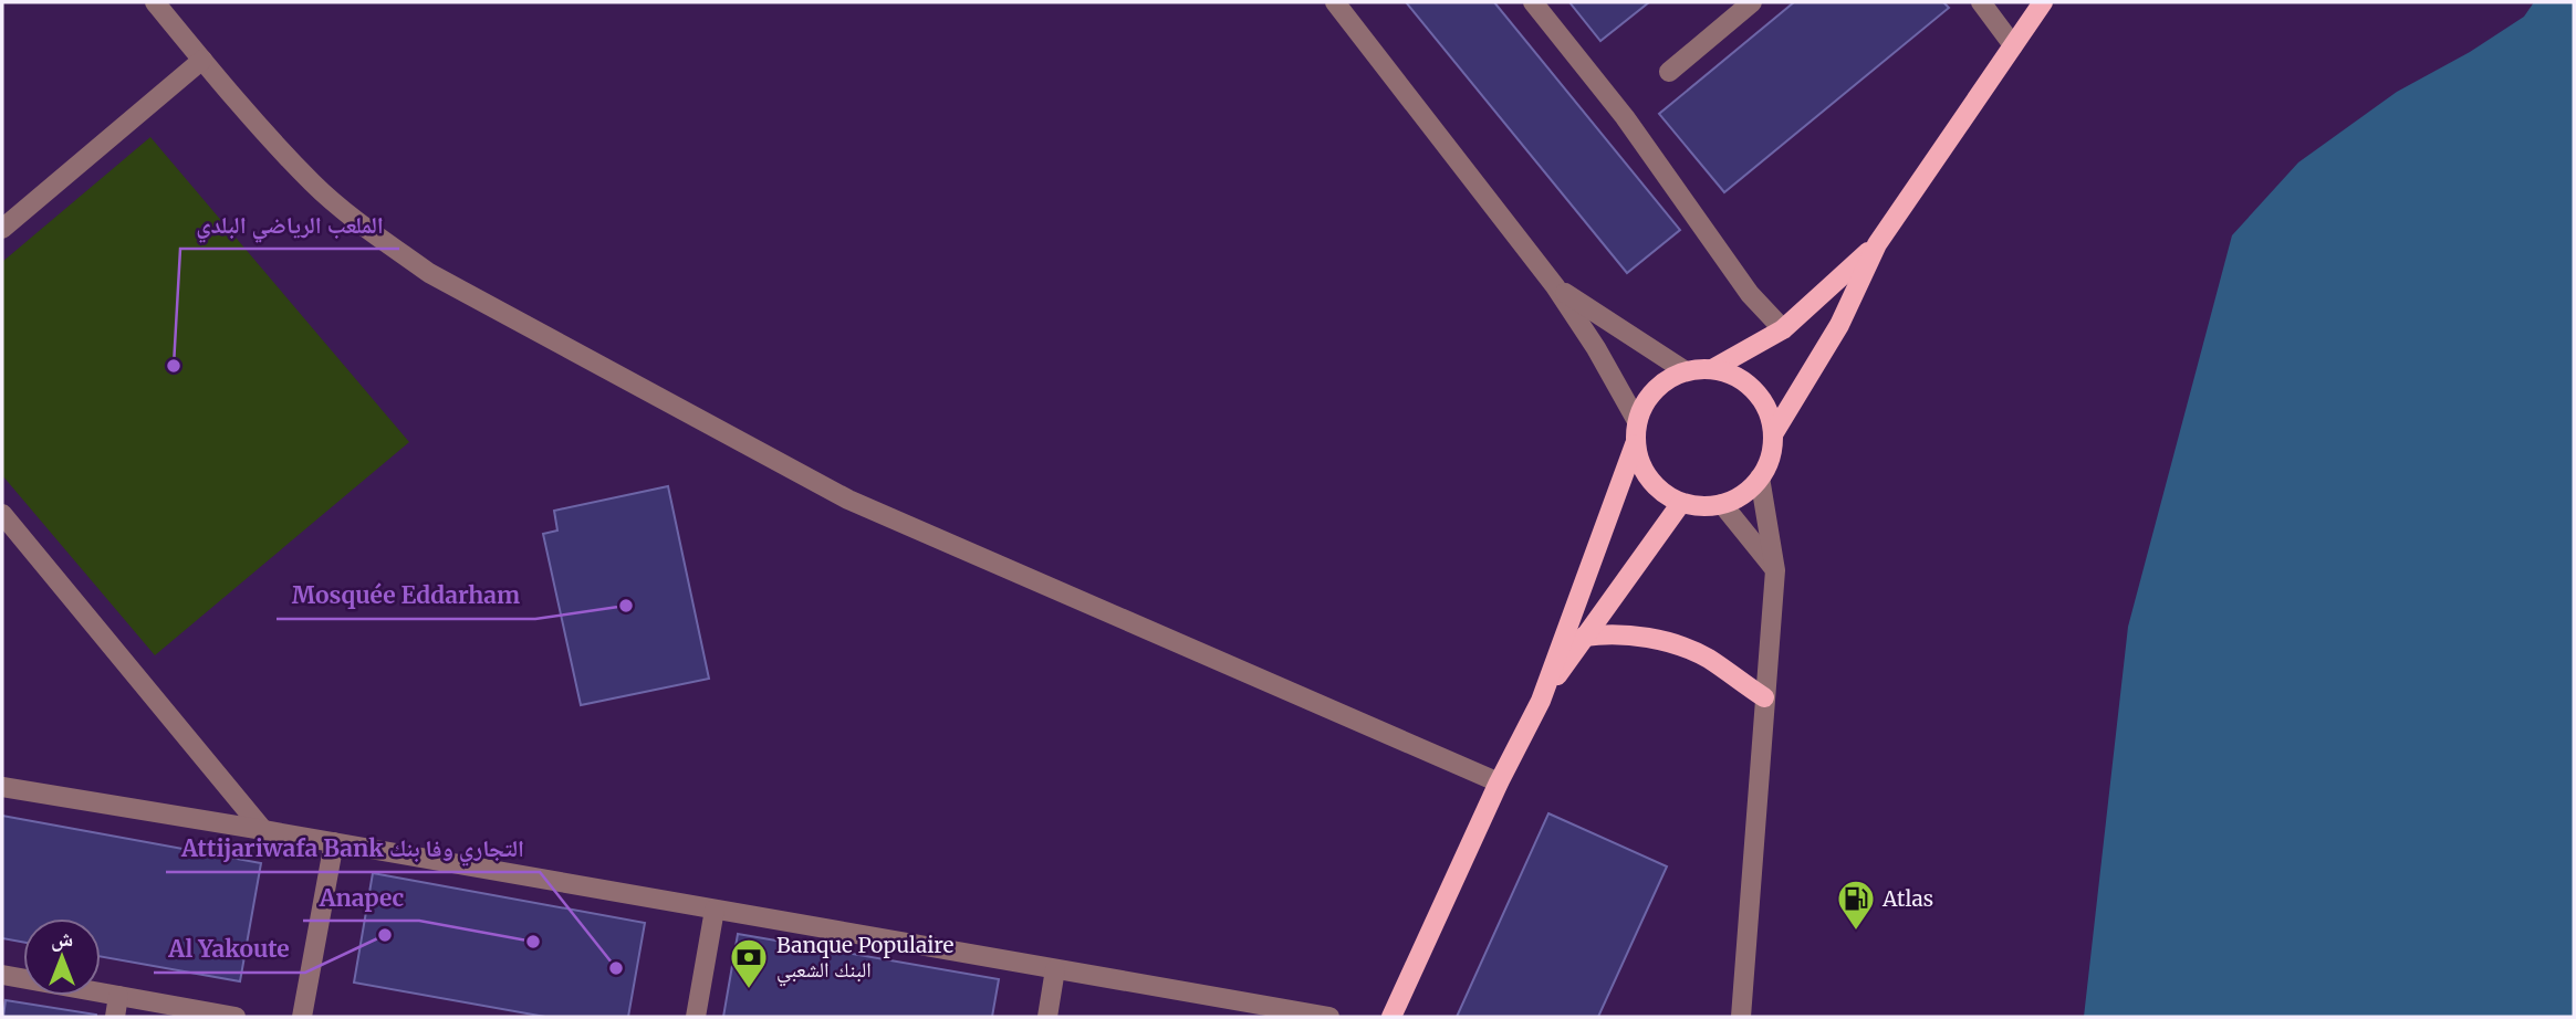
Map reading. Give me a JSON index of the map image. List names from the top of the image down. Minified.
{"places":{"other":["الملعب الرياضي البلدي","Mosquée Eddarham","Al Yakoute","Anapec","Attijariwafa Bank التجاري وفا بنك"],"fuel station":["Atlas"],"bank":["Banque Populaire البنك الشعبي"]},"north":"top"}
